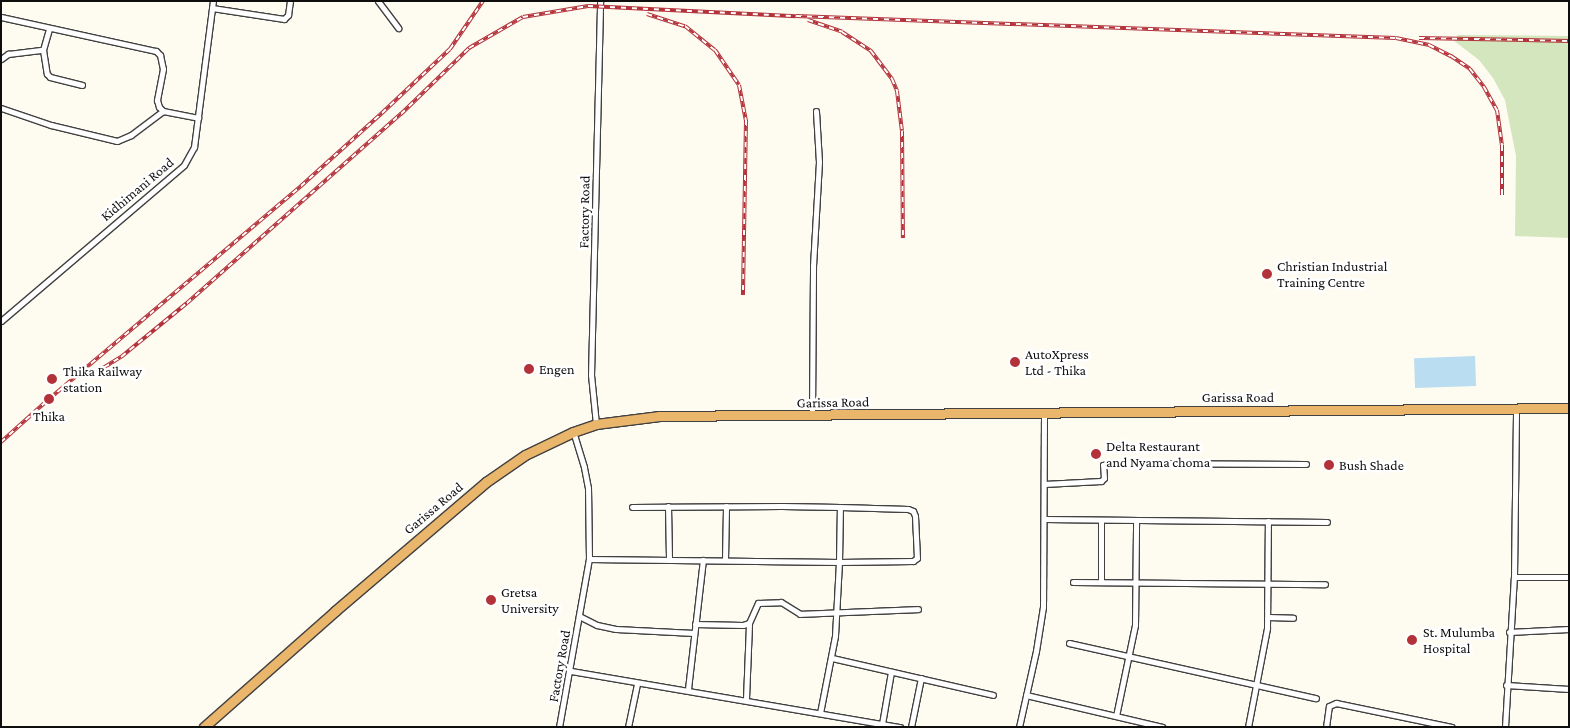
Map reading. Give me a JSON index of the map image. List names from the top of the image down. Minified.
{"streets":{"highway":["Garissa Road"],"street":["Kidhimani Road","Factory Road"]},"crossings":[["Factory Road","Garissa Road"]],"places":["Christian Industrial Training Centre","AutoXpress Ltd - Thika","Engen","Thika Railway station","Thika","Delta Restaurant and Nyama choma","Bush Shade","Gretsa University","St. Mulumba Hospital"]}
